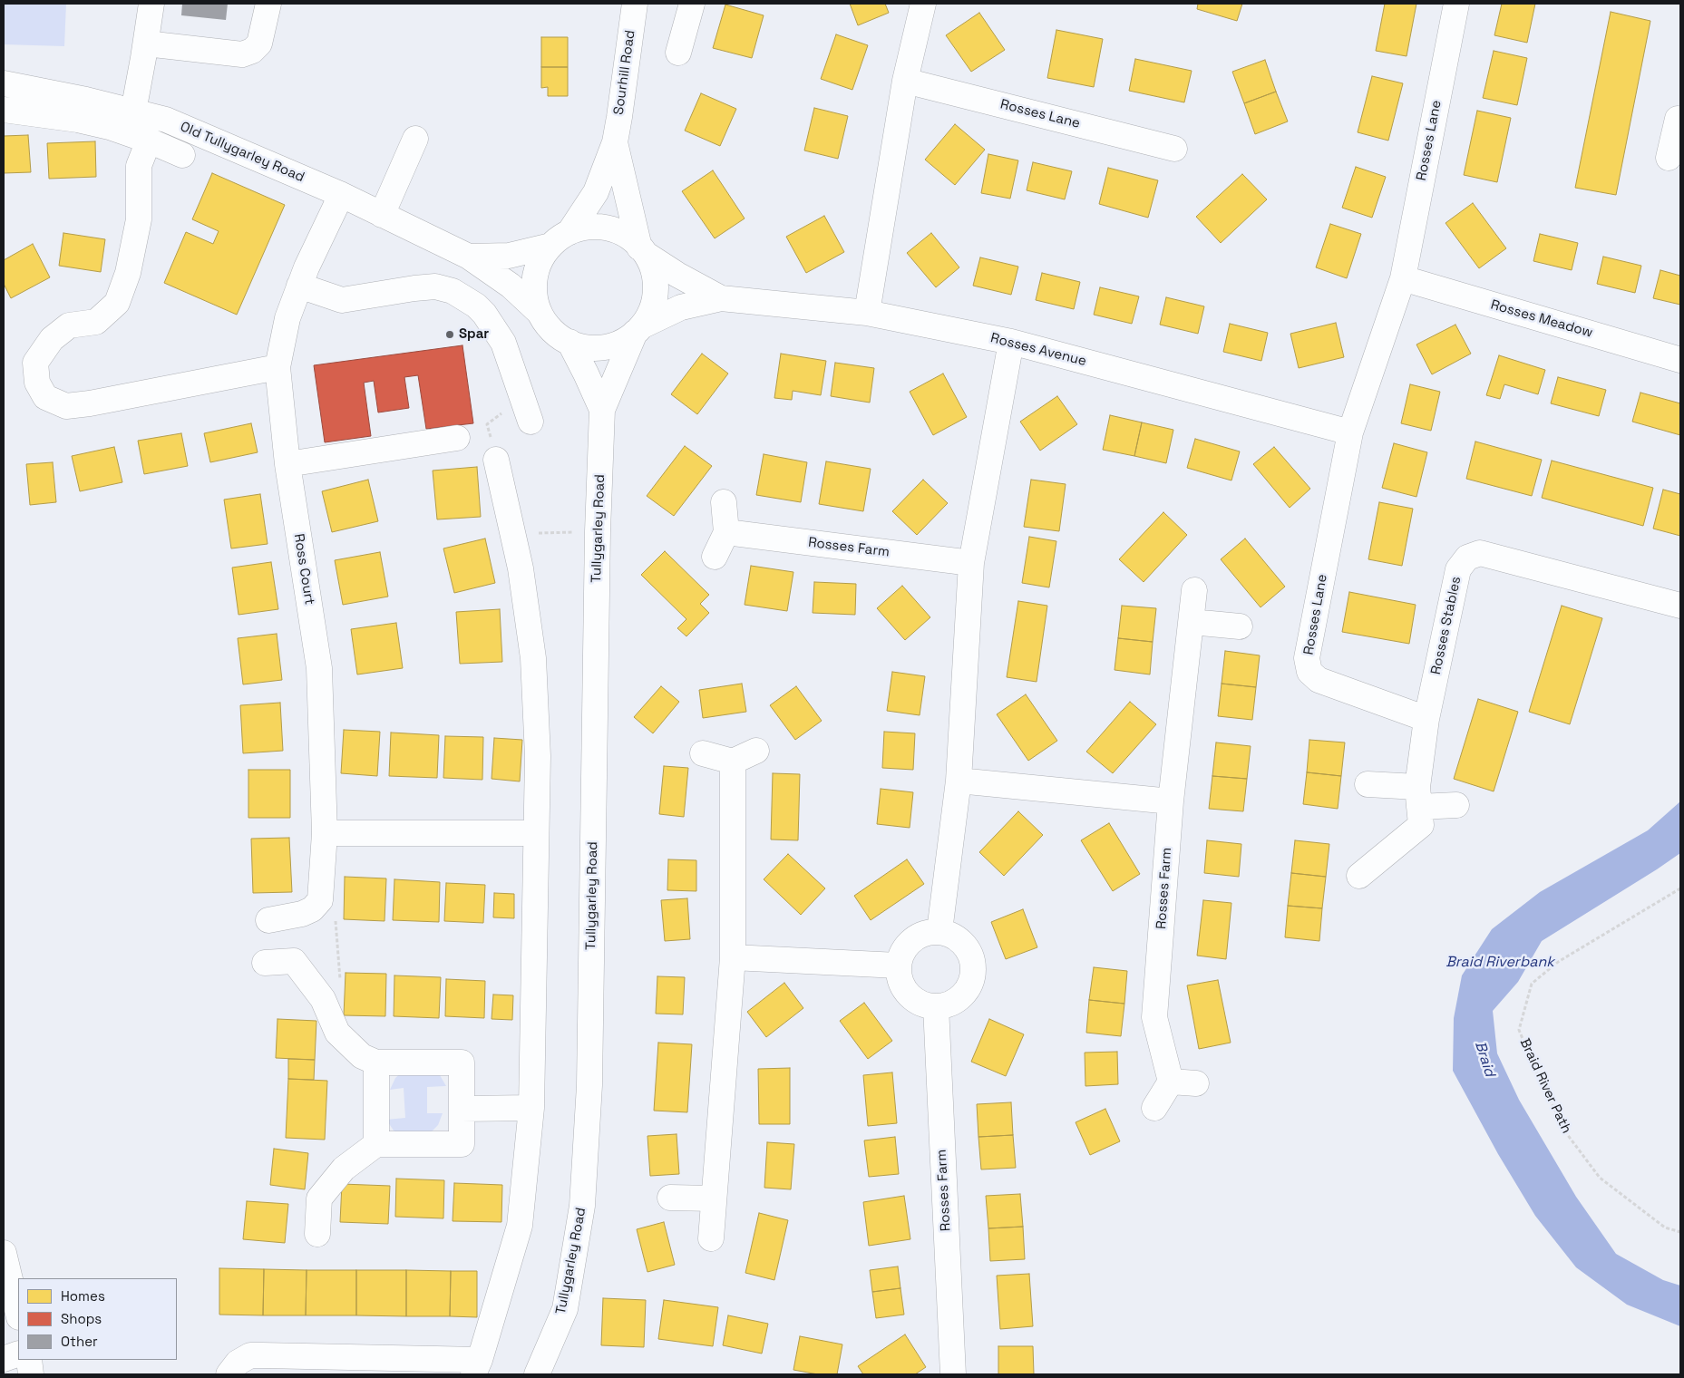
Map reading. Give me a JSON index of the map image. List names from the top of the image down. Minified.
{"streets":{"street":["Sourhill Road","Rosses Lane","Old Tullygarley Road","Rosses Meadow","Rosses Avenue","Tullygarley Road","Rosses Farm","Ross Court","Rosses Stables"],"path":["Braid River Path"]},"crossings":[["Sourhill Road","Old Tullygarley Road"],["Sourhill Road","Rosses Avenue"],["Sourhill Road","Tullygarley Road"],["Rosses Lane","Rosses Meadow"],["Rosses Lane","Rosses Avenue"],["Rosses Lane","Rosses Stables"],["Old Tullygarley Road","Rosses Avenue"],["Old Tullygarley Road","Tullygarley Road"],["Old Tullygarley Road","Ross Court"],["Rosses Avenue","Tullygarley Road"]],"water":["Braid Riverbank","Braid"],"places":["Spar"],"legend":["Homes","Shops","Other"]}
